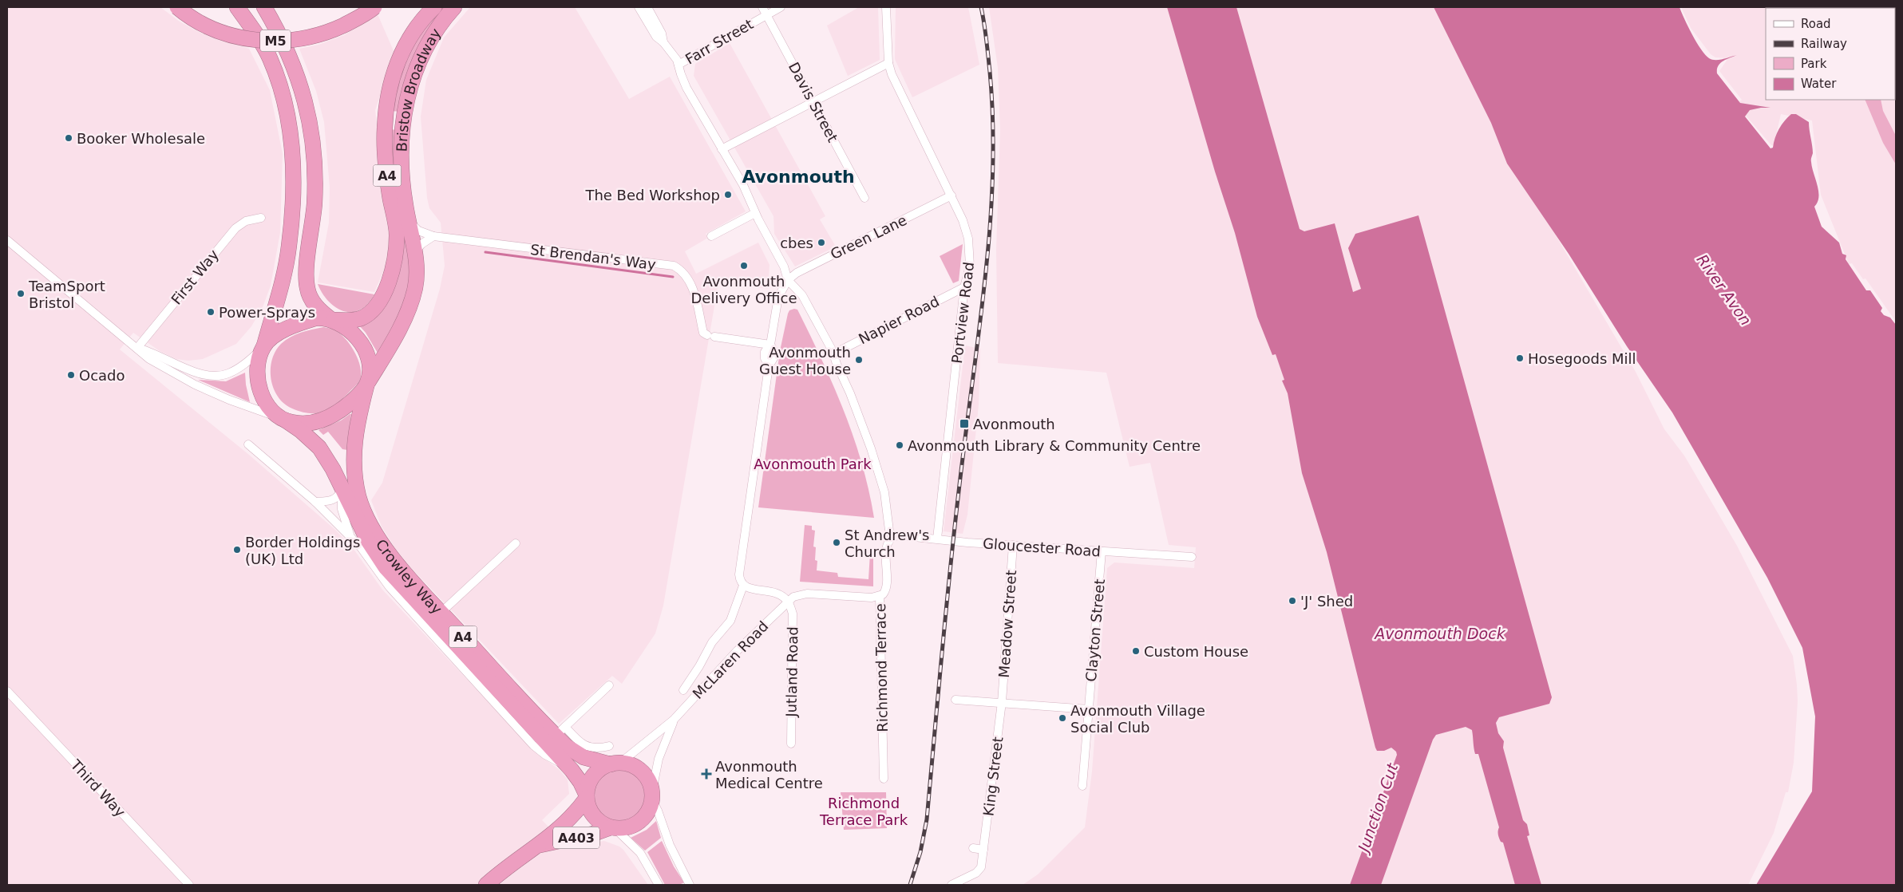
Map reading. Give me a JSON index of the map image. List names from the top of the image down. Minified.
{"streets":{"highway":["M5","Bristow Broadway","A4","Crowley Way","A403"],"street":["Farr Street","Davis Street","Green Lane","St Brendan's Way","First Way","Portview Road","Napier Road","Gloucester Road","Meadow Street","Clayton Street","McLaren Road","Richmond Terrace","Jutland Road","King Street","Third Way"]},"crossings":[["M5","Bristow Broadway"],["M5","Crowley Way"],["Farr Street","Davis Street"],["Bristow Broadway","St Brendan's Way"],["Bristow Broadway","Crowley Way"],["Green Lane","Portview Road"],["Portview Road","Napier Road"],["Portview Road","Gloucester Road"],["Gloucester Road","Meadow Street"],["Gloucester Road","Clayton Street"],["Gloucester Road","Richmond Terrace"],["Crowley Way","McLaren Road"],["Crowley Way","A403"],["Meadow Street","King Street"],["McLaren Road","Richmond Terrace"],["McLaren Road","Jutland Road"],["McLaren Road","A403"]],"districts":["Avonmouth"],"water":["River Avon","Avonmouth Dock","Junction Cut"],"parks":["Avonmouth Park","Richmond Terrace Park"],"places":{"other":["Booker Wholesale","The Bed Workshop","cbes","Avonmouth Delivery Office","TeamSport Bristol","Power-Sprays","Hosegoods Mill","Avonmouth Guest House","Ocado","Avonmouth Library & Community Centre","St Andrew's Church","Border Holdings (UK) Ltd","'J' Shed","Custom House","Avonmouth Village Social Club"],"transit":["Avonmouth"],"health":["Avonmouth Medical Centre"]},"legend":["Road","Railway","Park","Water"]}
